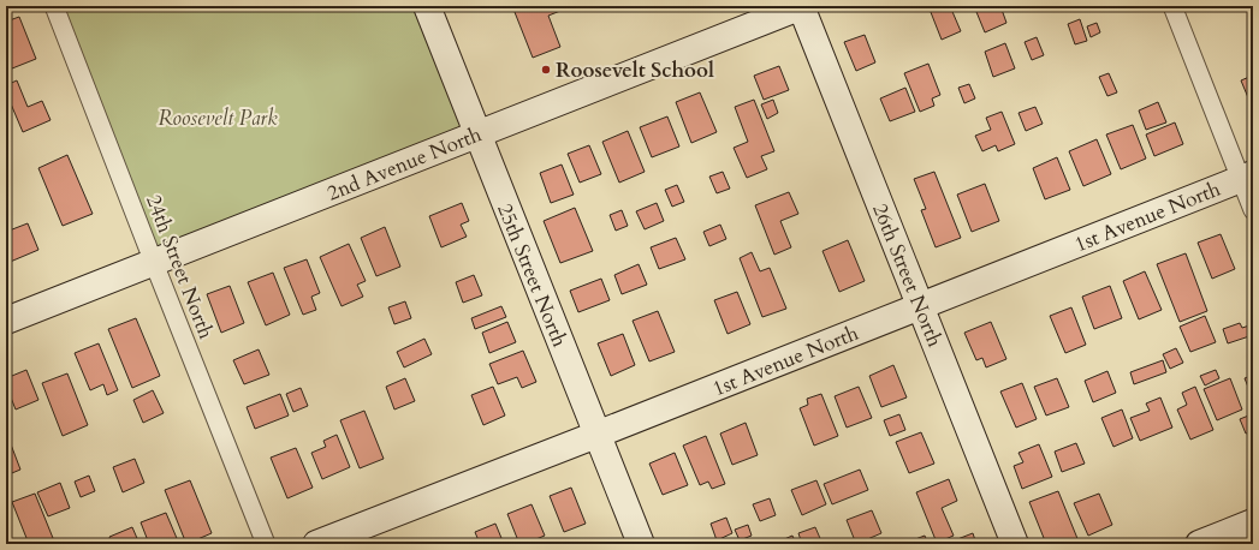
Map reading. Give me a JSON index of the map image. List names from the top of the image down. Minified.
{"streets":{"main road":["2nd Avenue North","1st Avenue North","25th Street North","26th Street North"],"street":["24th Street North"]},"crossings":[["2nd Avenue North","24th Street North"],["2nd Avenue North","25th Street North"],["2nd Avenue North","26th Street North"],["1st Avenue North","25th Street North"],["1st Avenue North","26th Street North"]],"parks":["Roosevelt Park"],"places":["Roosevelt School"]}
